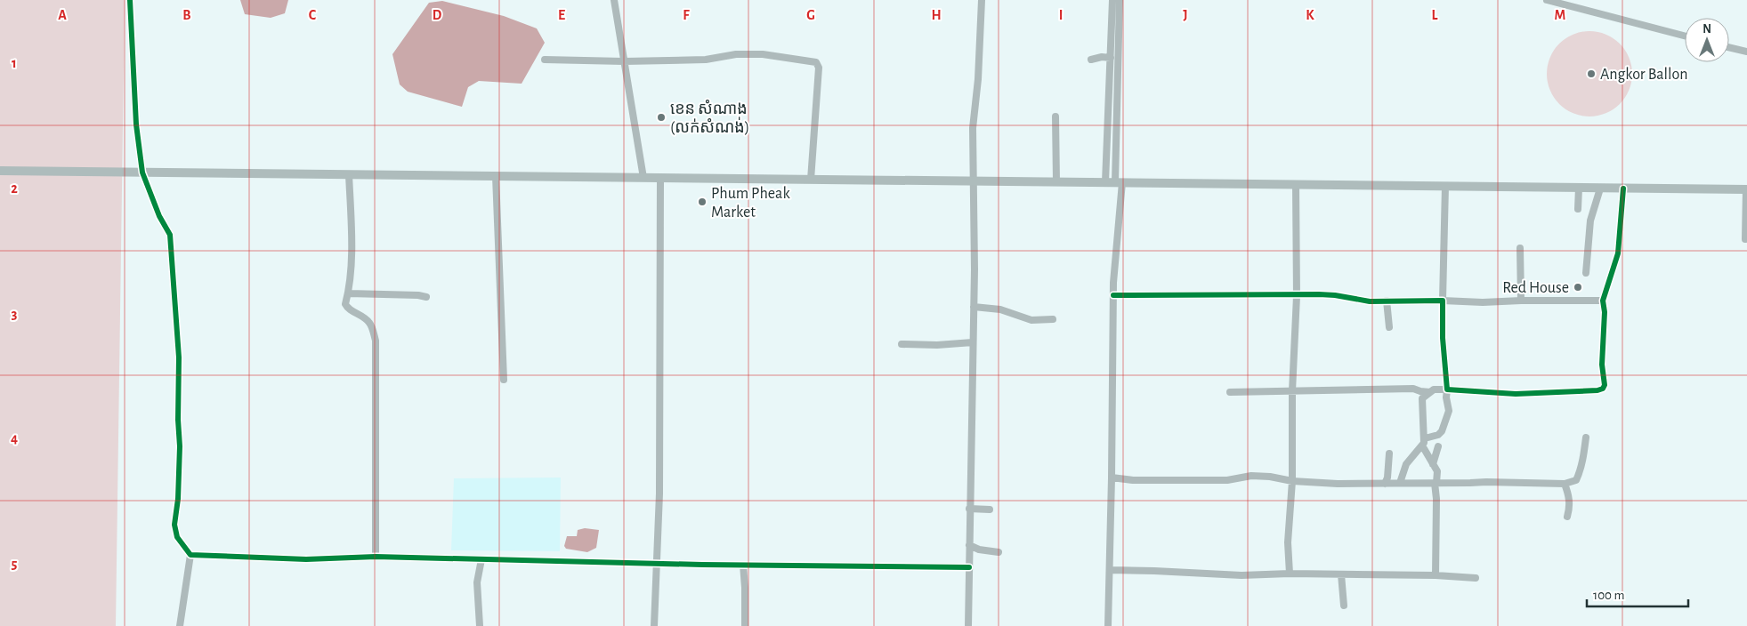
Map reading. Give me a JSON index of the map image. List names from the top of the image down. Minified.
{"places":["Angkor Ballon","ខេន សំណាង (លក់សំណង់)","Phum Pheak Market","Red House"],"scale_bar":"100 m","north":"top","grid":{"columns":["A","B","C","D","E","F","G","H","I","J","K","L","M"],"rows":["1","2","3","4","5"]}}
